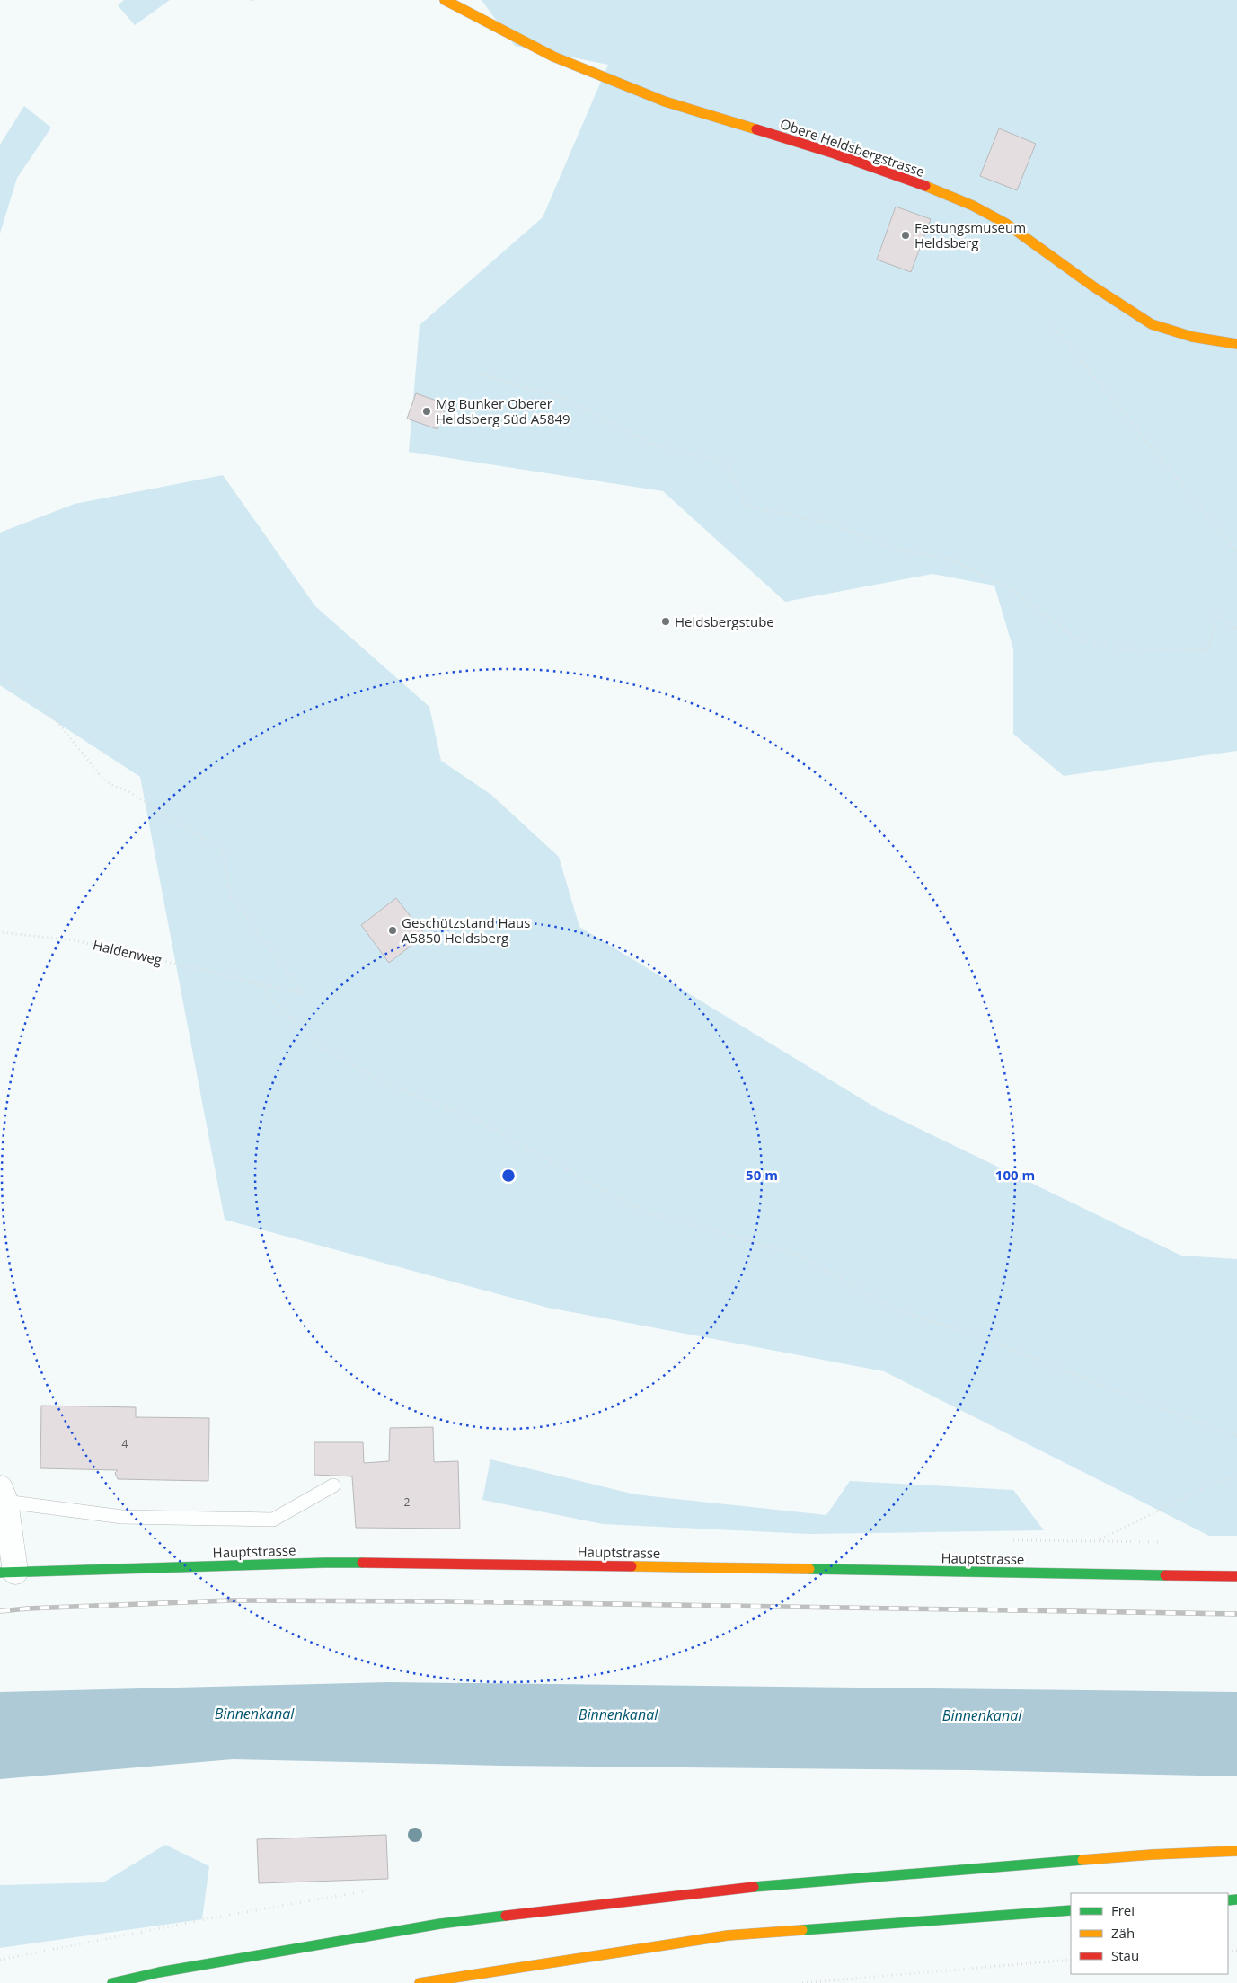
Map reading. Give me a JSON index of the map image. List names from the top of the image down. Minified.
{"streets":{"main road":["Obere Heldsbergstrasse","Hauptstrasse"],"path":["Haldenweg"]},"water":["Binnenkanal"],"places":["Festungsmuseum Heldsberg","Mg Bunker Oberer Heldsberg Süd A5849","Heldsbergstube","Geschützstand Haus A5850 Heldsberg"],"house_numbers":["4","2"],"legend":["Frei","Zäh","Stau"],"rings":["50 m","100 m"]}
